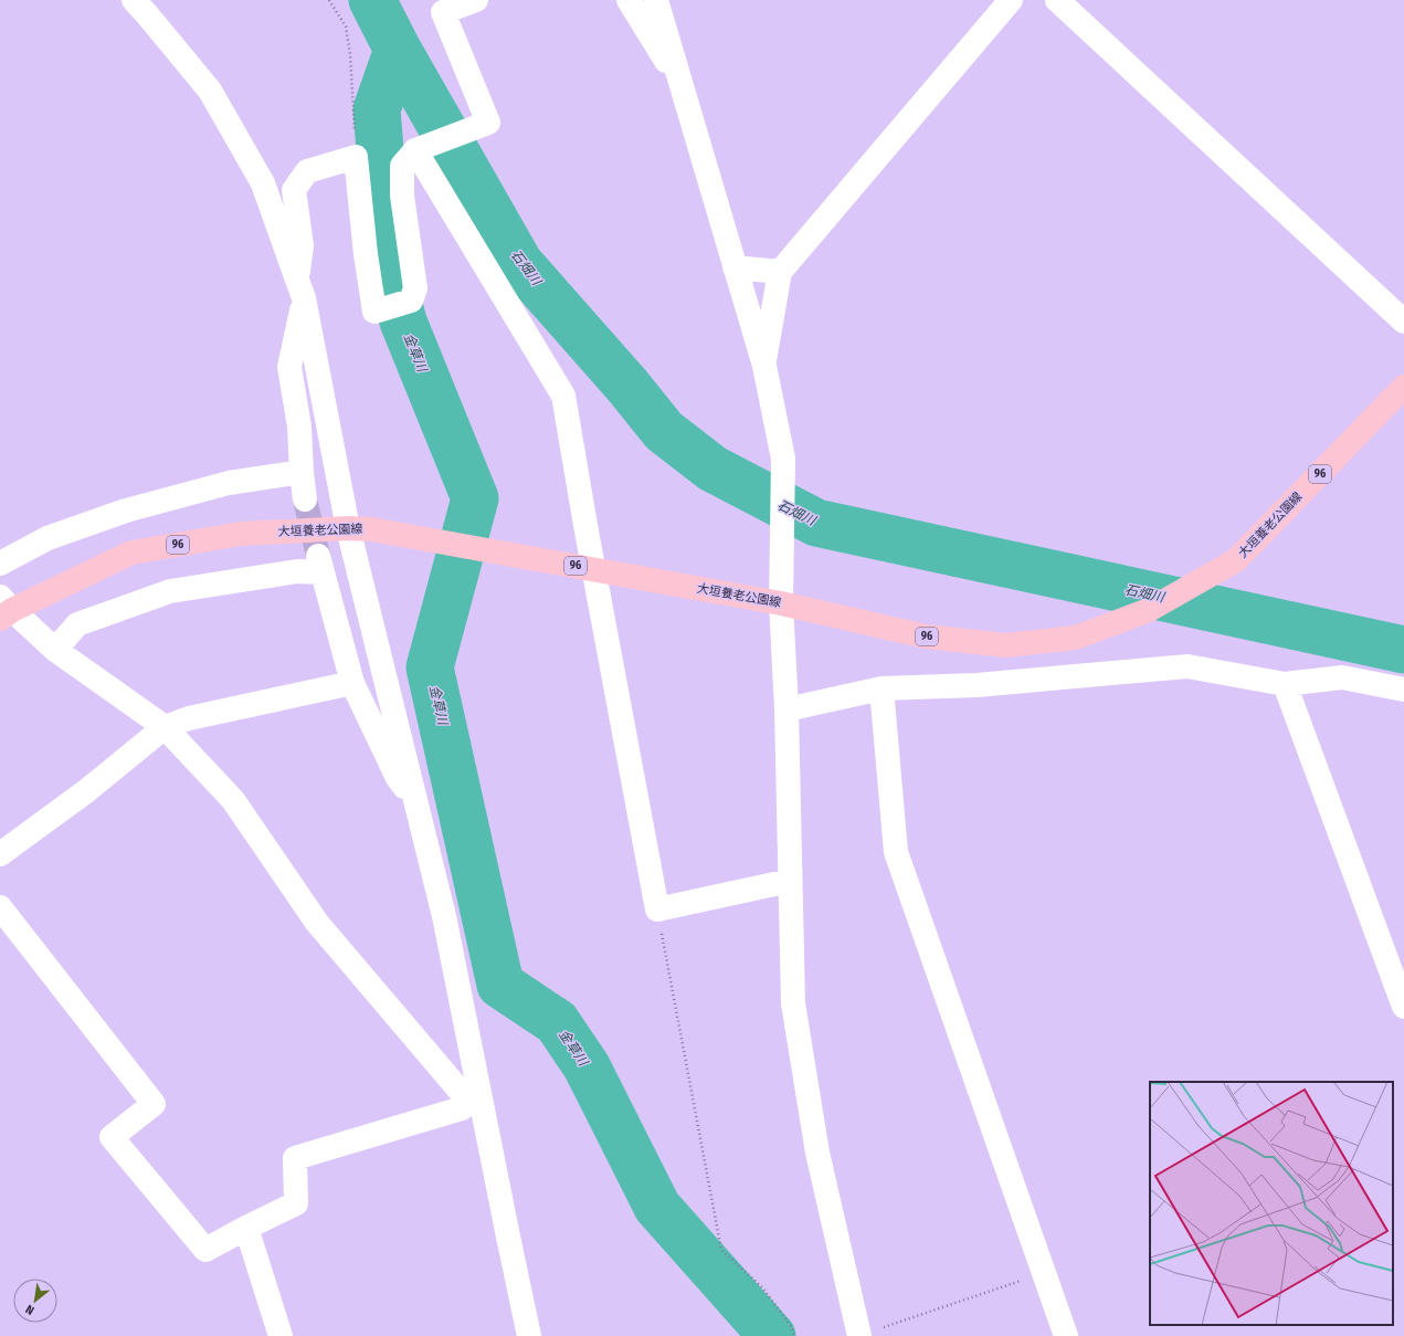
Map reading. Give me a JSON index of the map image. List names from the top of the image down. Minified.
{"streets":{"main road":["96","大垣養老公園線"]},"water":["石畑川","金草川"],"north":"bottom left"}
